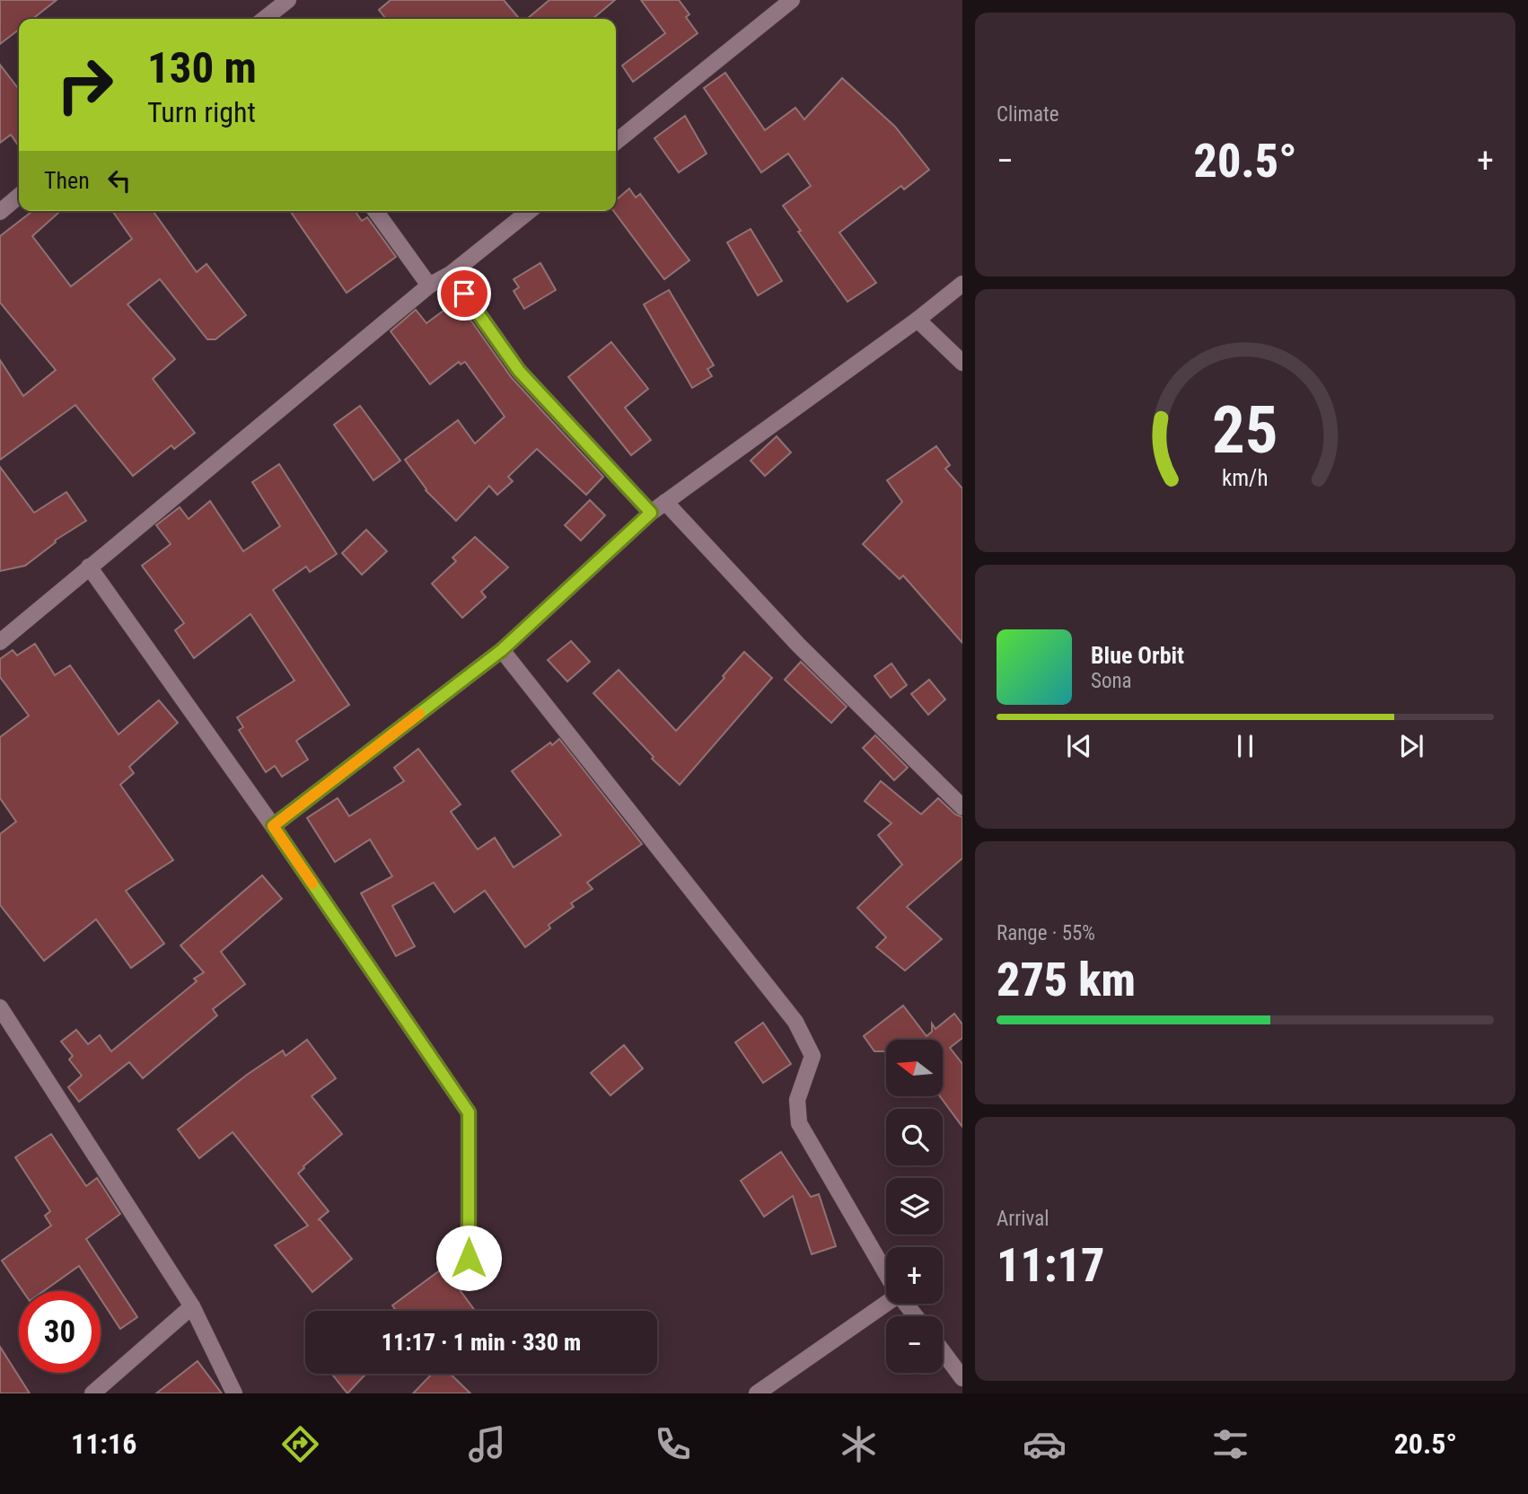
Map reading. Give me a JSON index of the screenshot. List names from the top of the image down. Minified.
{"north":"left","page":{"tile":["Climate",["Range · 55%","275 km"],["Arrival","11:17"]],"turn":["130 m","Turn right"],"heat":["−","20.5°","+"],"then":"Then","song":["Blue Orbit","Sona"],"map_buttons":["+","−"],"limit":"30","trip":"11:17 · 1 min · 330 m","tabs":["11:16","20.5°"],"gauge":["25","km/h"]}}
